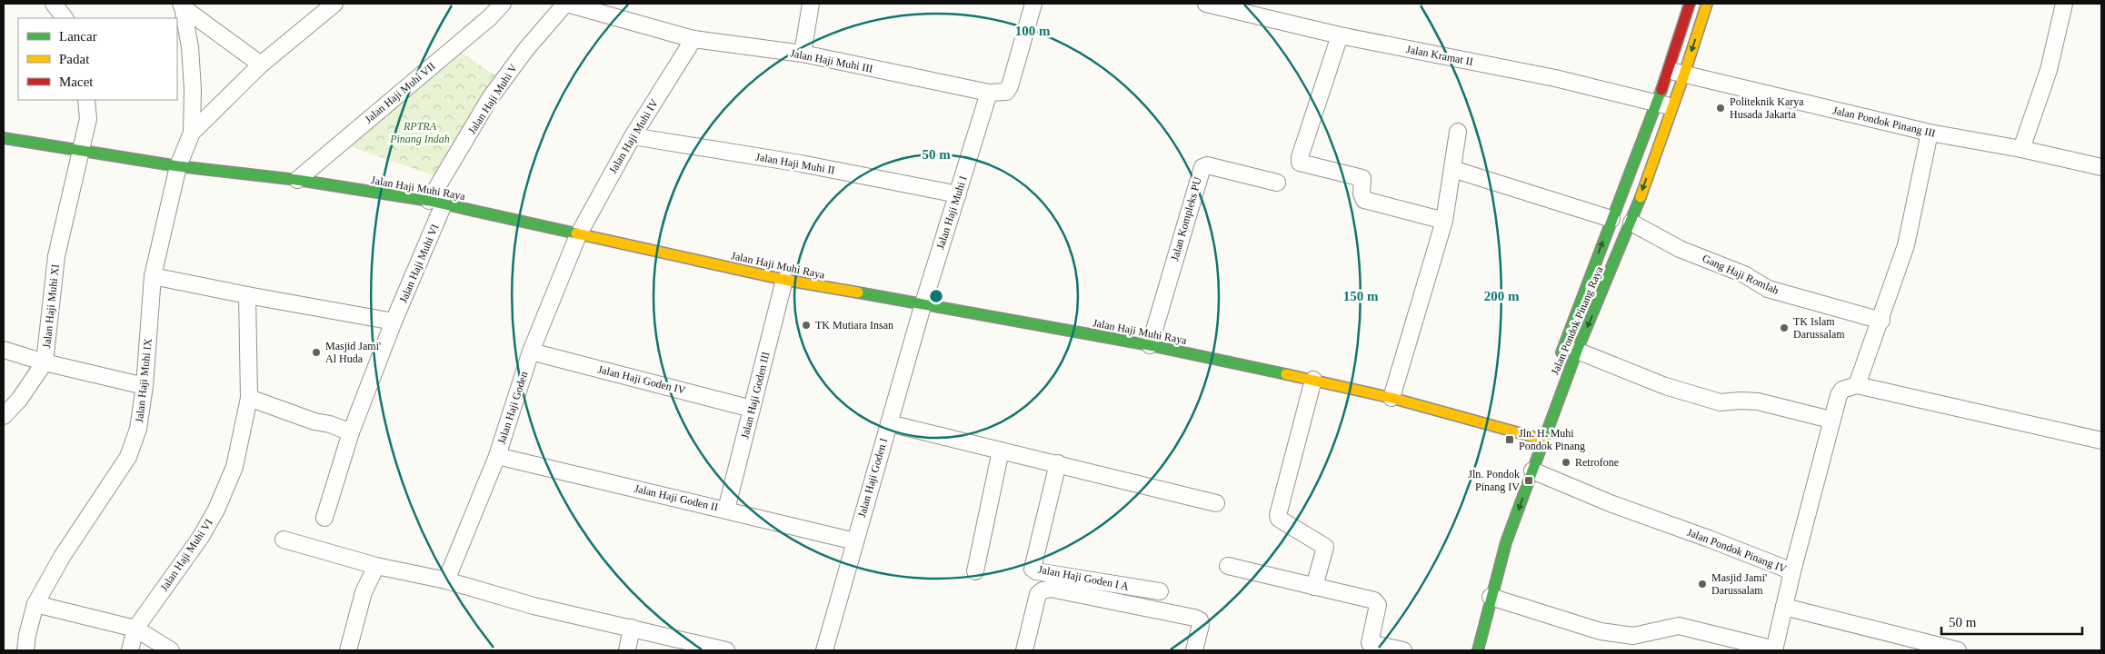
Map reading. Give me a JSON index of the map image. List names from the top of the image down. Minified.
{"streets":{"street":["Jalan Kramat II","Jalan Haji Muhi III","Jalan Haji Muhi VII","Jalan Haji Muhi V","Jalan Pondok Pinang III","Jalan Haji Muhi IV","Jalan Haji Muhi II","Jalan Haji Muhi Raya","Jalan Haji Muhi I","Jalan Kompleks PU","Jalan Haji Muhi VI","Gang Haji Romlah","Jalan Haji Muhi XI","Jalan Pondok Pinang Raya","Jalan Haji Goden IV","Jalan Haji Muhi IX","Jalan Haji Goden III","Jalan Haji Goden","Jalan Haji Goden I","Jalan Haji Goden II","Jalan Pondok Pinang IV","Jalan Haji Goden I A"]},"crossings":[["Jalan Kramat II","Jalan Pondok Pinang Raya"],["Jalan Haji Muhi III","Jalan Haji Muhi V"],["Jalan Haji Muhi III","Jalan Haji Muhi IV"],["Jalan Haji Muhi III","Jalan Haji Muhi I"],["Jalan Haji Muhi VII","Jalan Haji Muhi Raya"],["Jalan Haji Muhi V","Jalan Haji Muhi Raya"],["Jalan Haji Muhi V","Jalan Haji Muhi VI"],["Jalan Pondok Pinang III","Jalan Pondok Pinang Raya"],["Jalan Haji Muhi IV","Jalan Haji Muhi II"],["Jalan Haji Muhi IV","Jalan Haji Muhi Raya"],["Jalan Haji Muhi IV","Jalan Haji Goden"],["Jalan Haji Muhi II","Jalan Haji Muhi I"],["Jalan Haji Muhi Raya","Jalan Haji Muhi I"],["Jalan Haji Muhi Raya","Jalan Kompleks PU"],["Jalan Haji Muhi Raya","Jalan Haji Muhi VI"],["Jalan Haji Muhi Raya","Jalan Haji Muhi XI"],["Jalan Haji Muhi Raya","Jalan Pondok Pinang Raya"],["Jalan Haji Muhi Raya","Jalan Haji Muhi IX"],["Jalan Haji Muhi Raya","Jalan Haji Goden III"],["Jalan Haji Muhi Raya","Jalan Haji Goden"],["Jalan Haji Muhi Raya","Jalan Haji Goden I"],["Jalan Haji Muhi I","Jalan Haji Goden I"],["Gang Haji Romlah","Jalan Pondok Pinang Raya"],["Jalan Haji Muhi XI","Jalan Haji Muhi IX"],["Jalan Pondok Pinang Raya","Jalan Pondok Pinang IV"],["Jalan Haji Goden IV","Jalan Haji Goden III"],["Jalan Haji Goden IV","Jalan Haji Goden"],["Jalan Haji Goden III","Jalan Haji Goden II"],["Jalan Haji Goden","Jalan Haji Goden II"],["Jalan Haji Goden I","Jalan Haji Goden II"]],"parks":["RPTRA Pinang Indah"],"places":{"other":["Politeknik Karya Husada Jakarta","TK Mutiara Insan","TK Islam Darussalam","Masjid Jami' Al Huda","Retrofone","Masjid Jami' Darussalam"],"transit":["Jln. H. Muhi Pondok Pinang","Jln. Pondok Pinang IV"]},"legend":["Lancar","Padat","Macet"],"scale_bar":"50 m","rings":["100 m","50 m","150 m","200 m"]}
